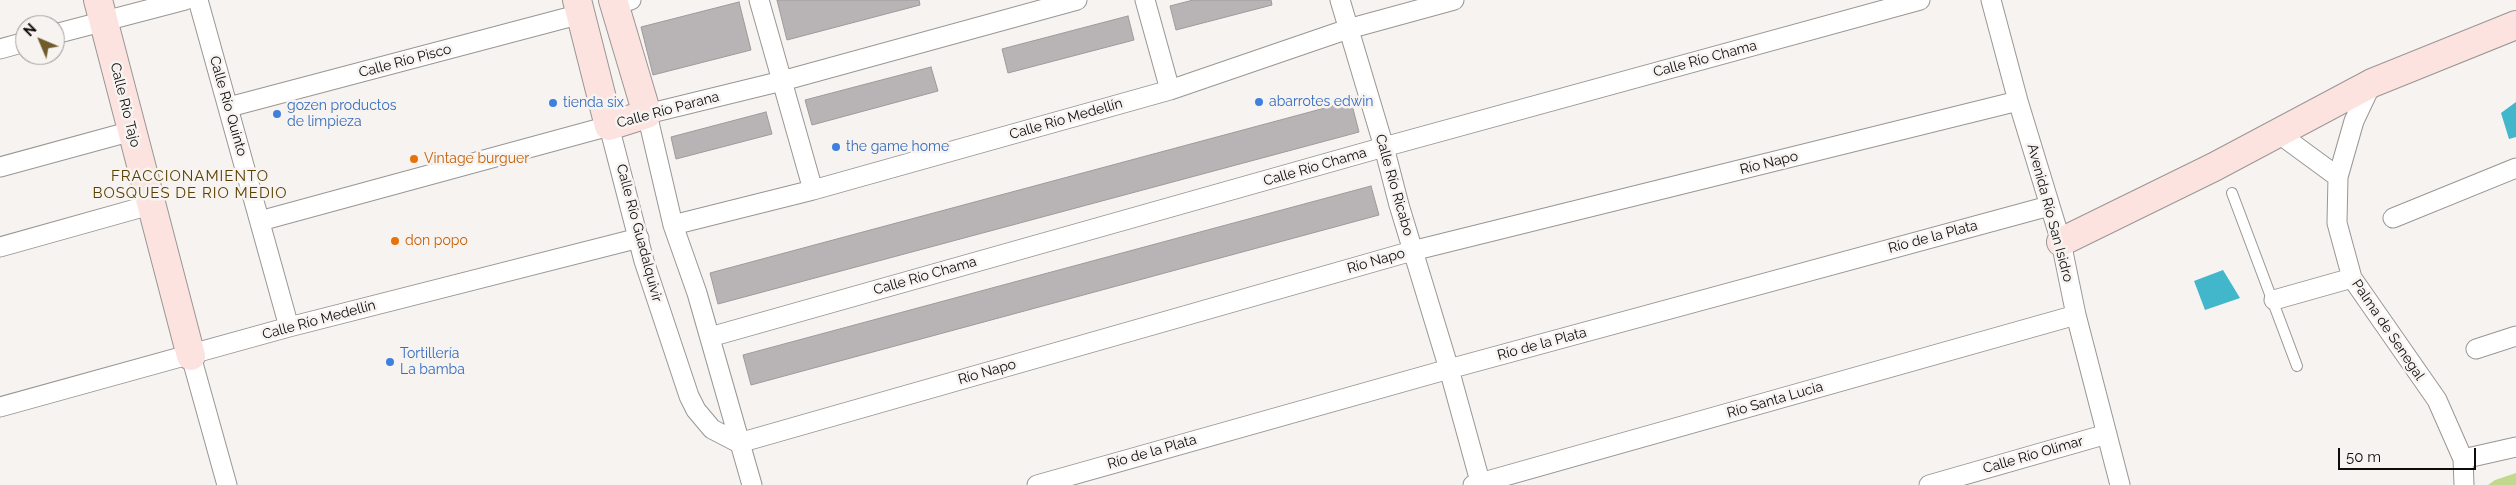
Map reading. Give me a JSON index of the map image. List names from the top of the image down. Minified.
{"streets":{"street":["Calle Río Chama","Calle Río Pisco","Calle Río Tajo","Calle Río Quinto","Calle Río Parana","Calle Río Medellín","Río Napo","Calle Río Ricabo","Avenida Río San Isidro","Calle Río Guadalquivir","Río de la Plata","Palma de Senegal","Río Santa Lucia","Calle Río Olimar"]},"crossings":[["Calle Río Chama","Calle Río Ricabo"],["Calle Río Pisco","Calle Río Quinto"],["Calle Río Pisco","Calle Río Guadalquivir"],["Calle Río Tajo","Calle Río Medellín"],["Calle Río Quinto","Calle Río Parana"],["Calle Río Quinto","Calle Río Medellín"],["Calle Río Parana","Calle Río Guadalquivir"],["Calle Río Medellín","Calle Río Ricabo"],["Calle Río Medellín","Calle Río Guadalquivir"],["Río Napo","Calle Río Ricabo"],["Río Napo","Avenida Río San Isidro"],["Río Napo","Calle Río Guadalquivir"],["Calle Río Ricabo","Río de la Plata"],["Calle Río Ricabo","Río Santa Lucia"],["Avenida Río San Isidro","Río de la Plata"],["Avenida Río San Isidro","Río Santa Lucia"],["Avenida Río San Isidro","Calle Río Olimar"]],"districts":["FRACCIONAMIENTO BOSQUES DE RIO MEDIO"],"places":["abarrotes edwin","tienda six","gozen productos de limpieza","the game home","Vintage burguer","don popo","Tortillería La bamba"],"scale_bar":"50 m","north":"top left"}
